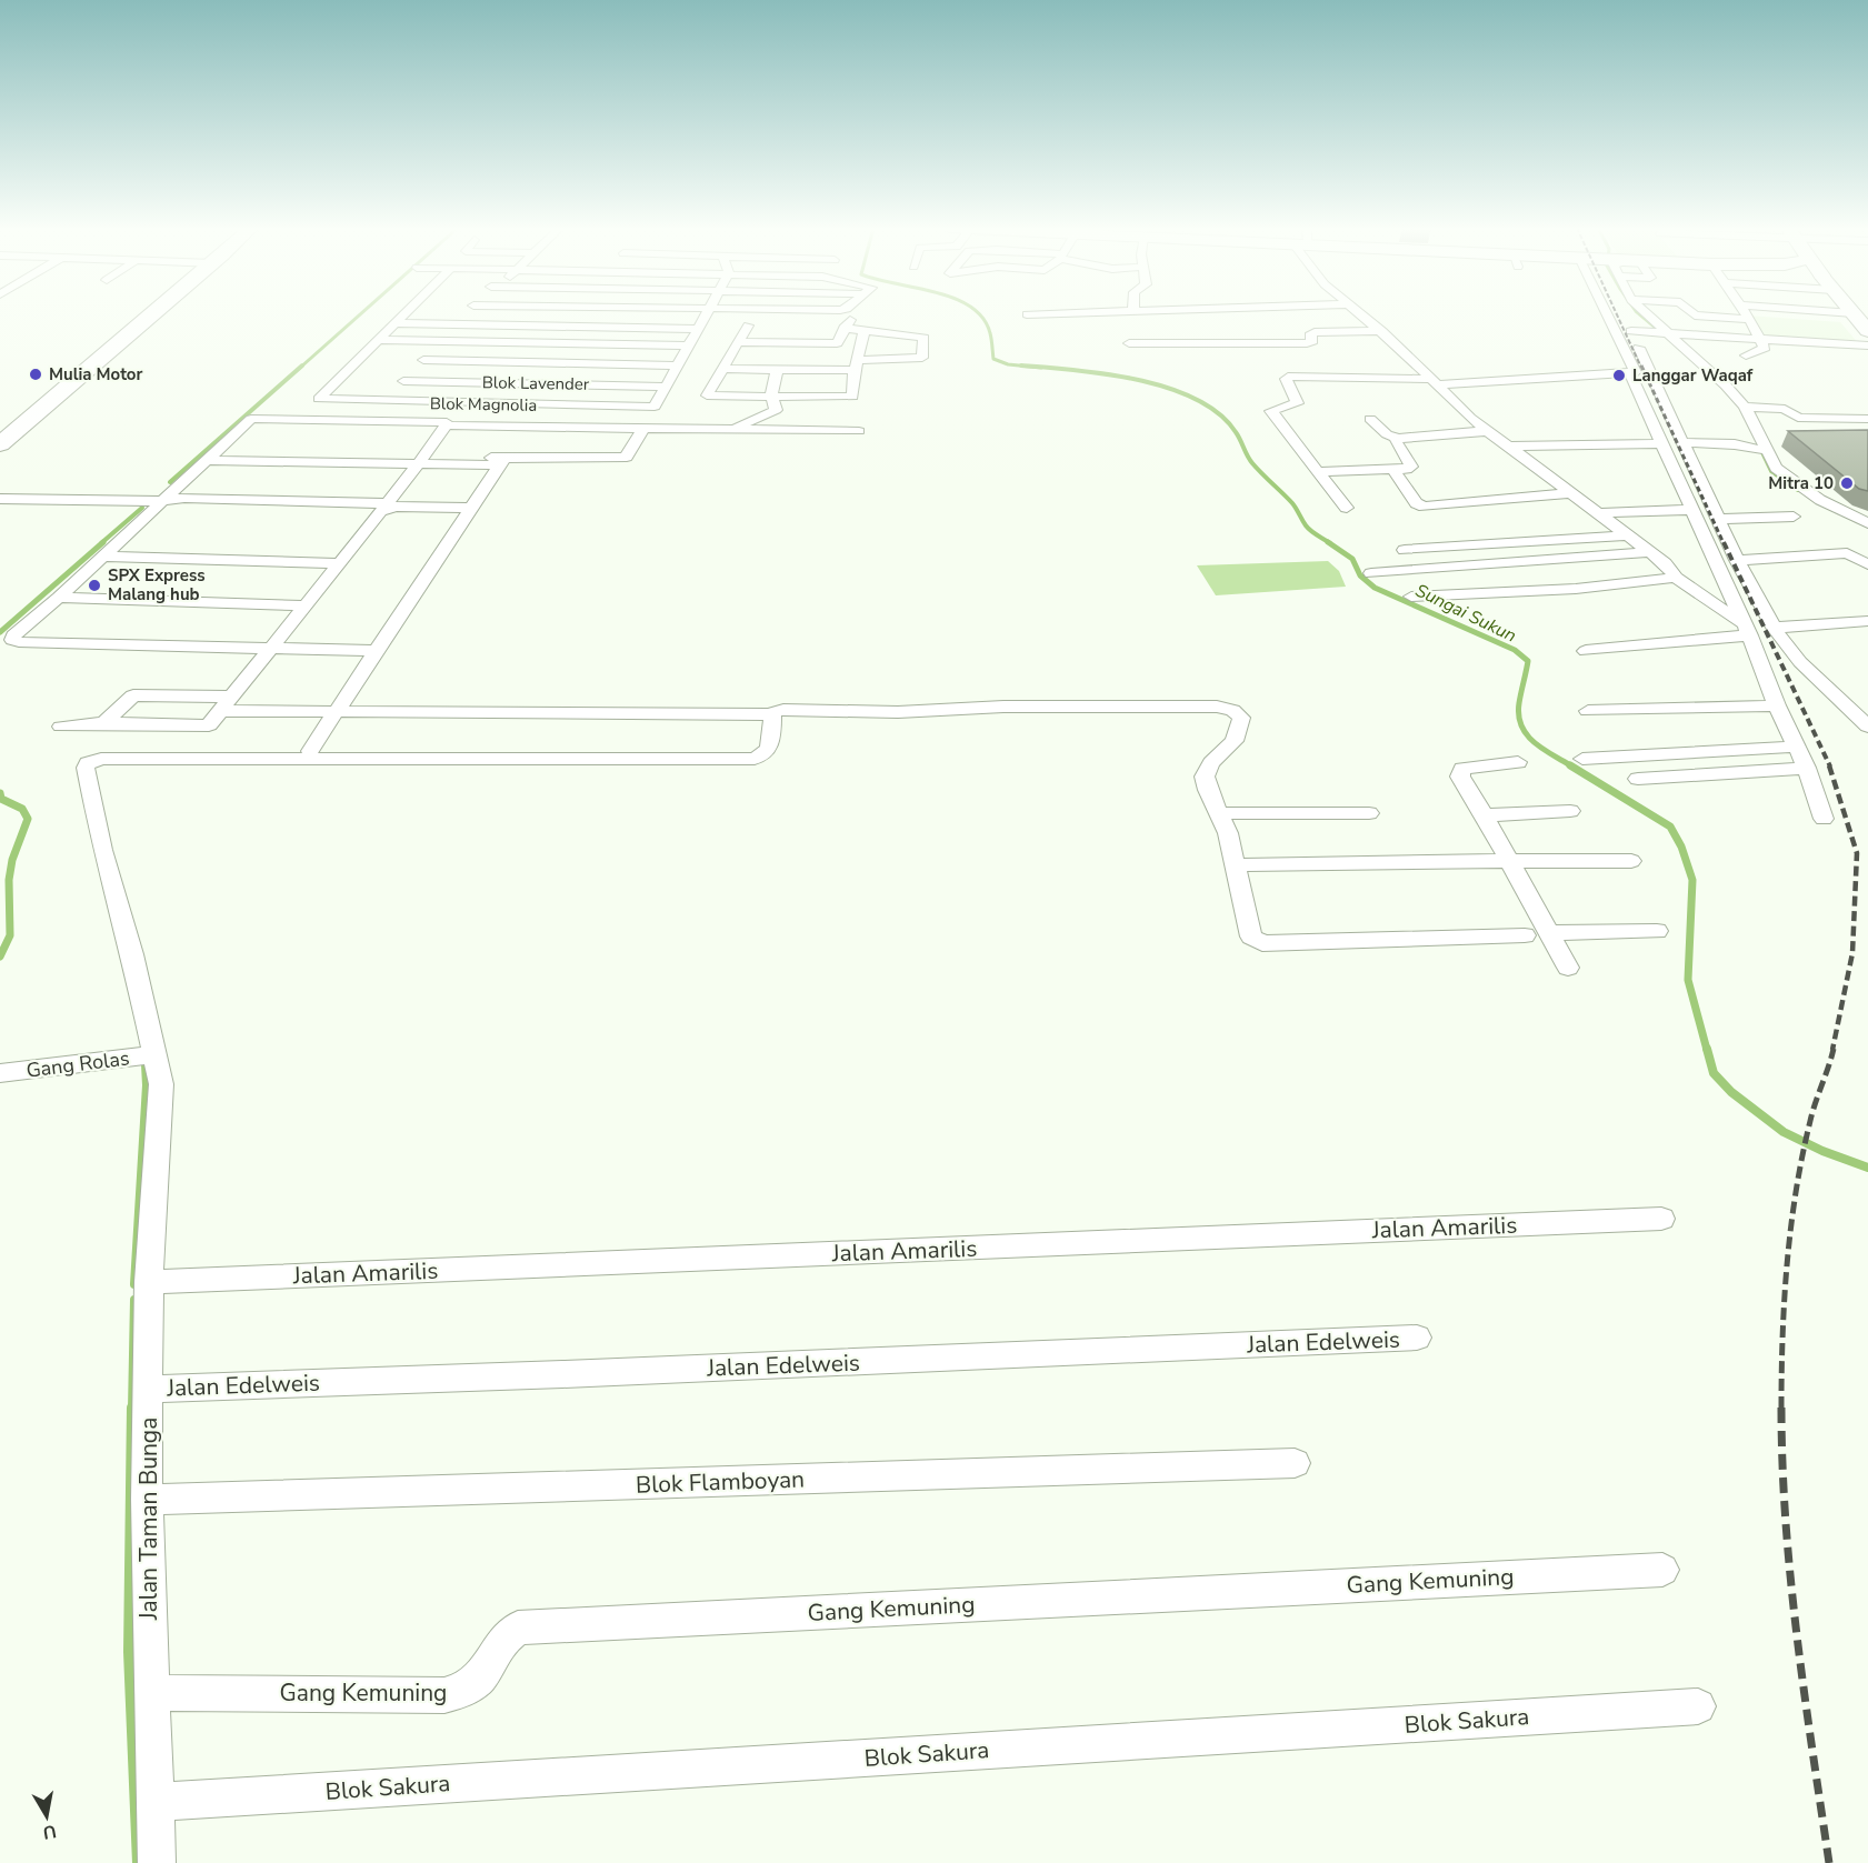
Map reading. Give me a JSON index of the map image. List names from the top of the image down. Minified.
{"streets":{"street":["Blok Lavender","Blok Magnolia","Gang Rolas","Jalan Amarilis","Jalan Edelweis","Blok Flamboyan","Jalan Taman Bunga","Gang Kemuning","Blok Sakura"]},"crossings":[["Blok Lavender","Blok Magnolia"],["Gang Rolas","Jalan Taman Bunga"],["Jalan Amarilis","Jalan Taman Bunga"],["Jalan Edelweis","Jalan Taman Bunga"],["Blok Flamboyan","Jalan Taman Bunga"],["Jalan Taman Bunga","Gang Kemuning"],["Jalan Taman Bunga","Blok Sakura"]],"water":["Sungai Sukun"],"places":["Mulia Motor","Langgar Waqaf","Mitra 10","SPX Express Malang hub"],"north":"bottom"}
